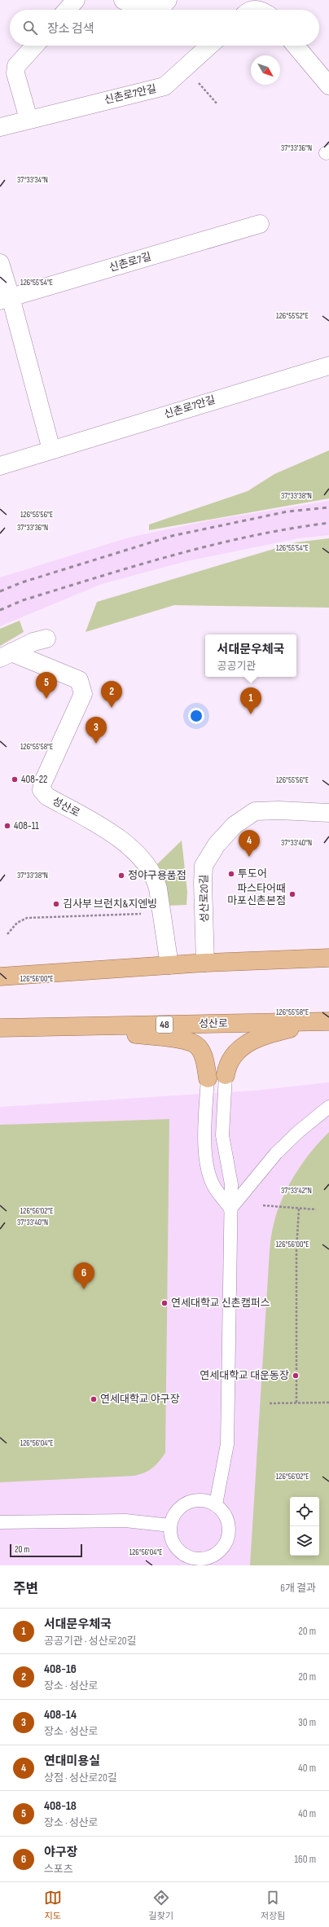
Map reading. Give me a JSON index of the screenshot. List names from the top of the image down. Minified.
{"streets":{"main road":["성산로","48"],"street":["신촌로7안길","신촌로7길","성산로20길"]},"places":["408-22","408-11","투도어","정야구용품점","파스타어때 마포신촌본점","김사부 브런치&지엔빙","연세대학교 신촌캠퍼스","연세대학교 대운동장","연세대학교 야구장"],"scale_bar":"20 m","north":"bottom right","page":{"search":"장소 검색","popup":["서대문우체국","공공기관"],"pins":["5","2","1","3","4","6"],"scale":"20 m","heading":["주변","6개 결과"],"list":[{"mark":"1","name":"서대문우체국","note":"공공기관 · 성산로20길","value":"20 m"},{"mark":"2","name":"408-16","note":"장소 · 성산로","value":"20 m"},{"mark":"3","name":"408-14","note":"장소 · 성산로","value":"30 m"},{"mark":"4","name":"연대미용실","note":"상점 · 성산로20길","value":"40 m"},{"mark":"5","name":"408-18","note":"장소 · 성산로","value":"40 m"},{"mark":"6","name":"야구장","note":"스포츠","value":"160 m"}],"nav":["지도","길찾기","저장됨"]},"coordinates":["37°33'36\"N","37°33'34\"N","126°55'54\"E","126°55'52\"E","37°33'38\"N","126°55'56\"E","126°55'58\"E","37°33'40\"N","126°56'00\"E","37°33'42\"N","126°56'02\"E","126°56'04\"E"]}
